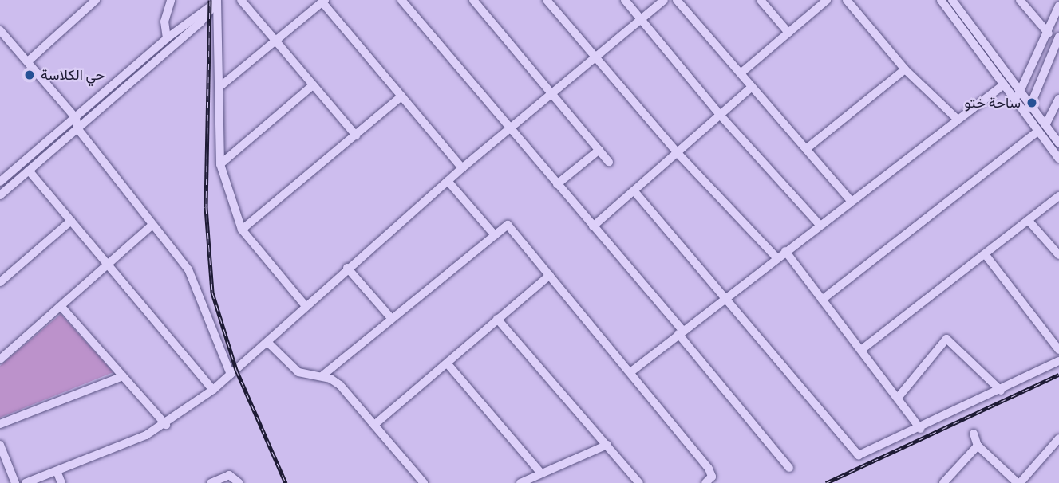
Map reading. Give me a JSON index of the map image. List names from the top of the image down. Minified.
{"places":["حي الكلاسة","ساحة ختو"]}
